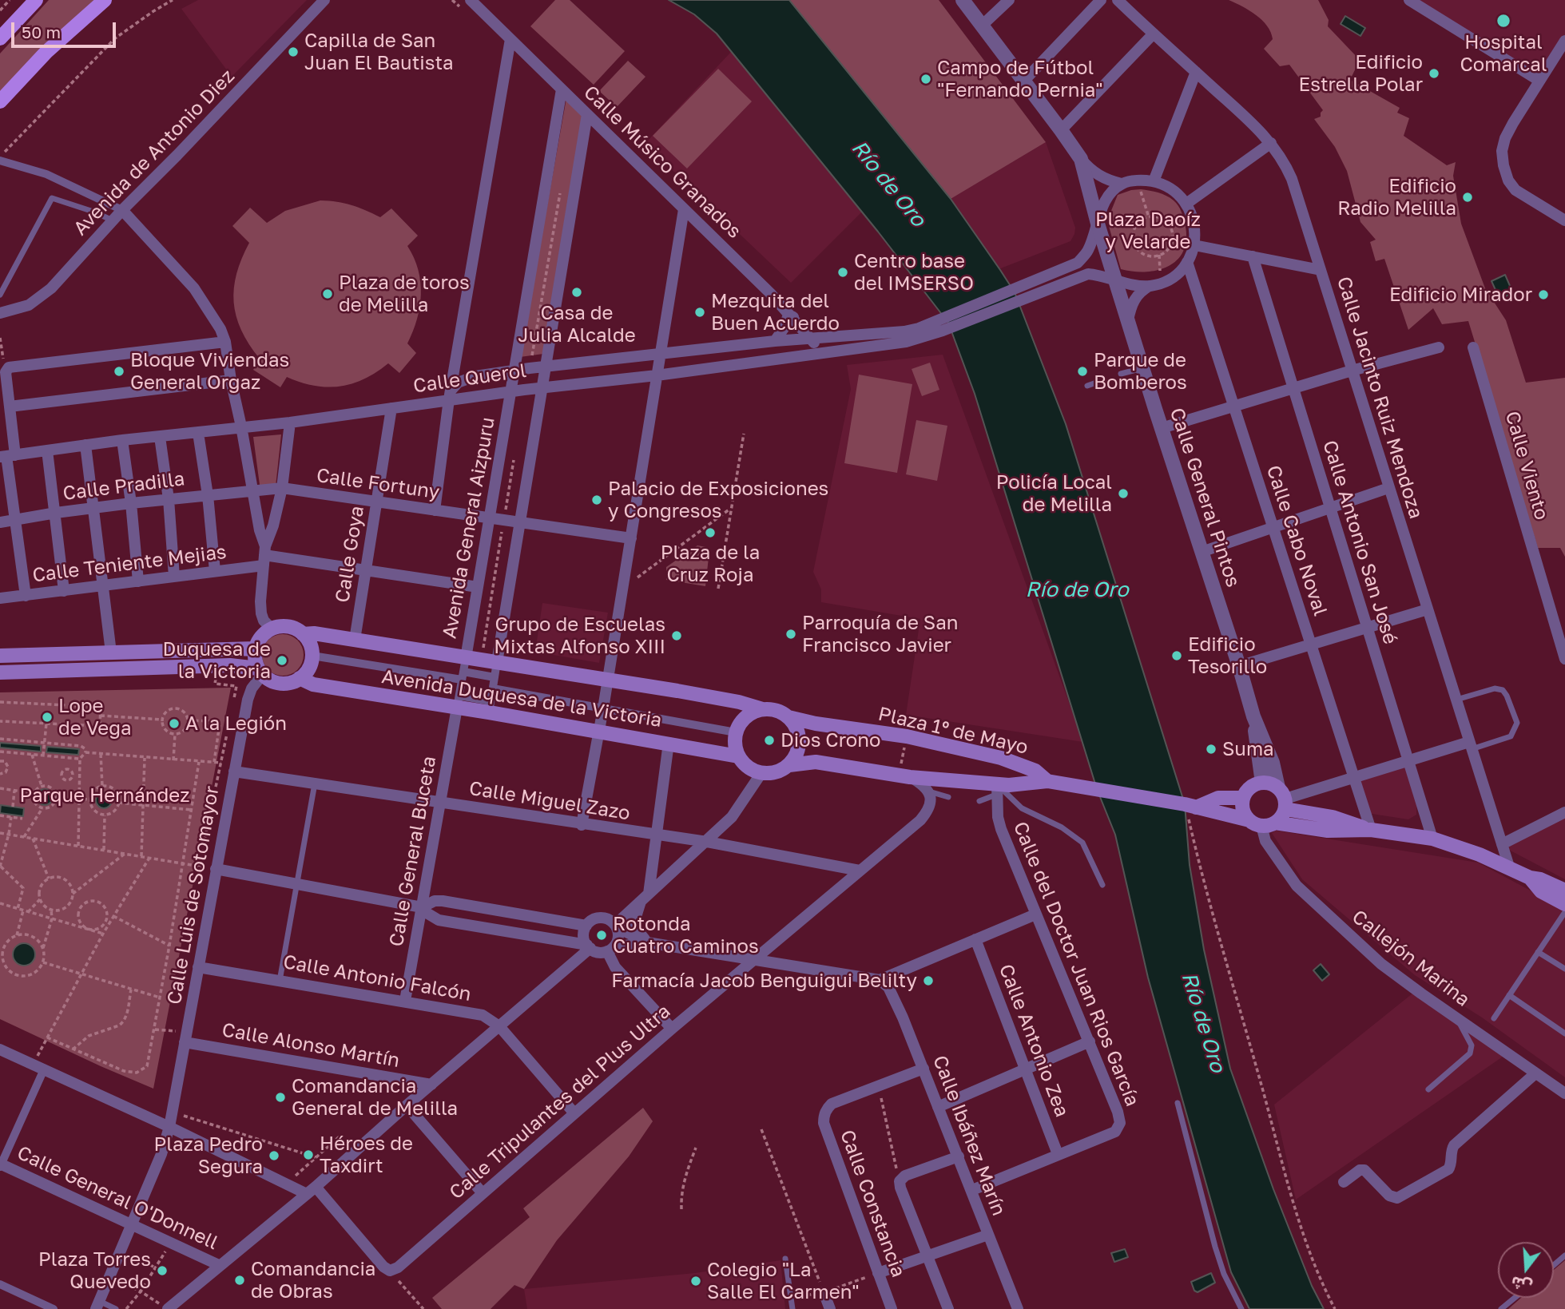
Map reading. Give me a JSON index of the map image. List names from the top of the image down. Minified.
{"streets":{"main road":["Avenida Duquesa de la Victoria","Plaza 1º de Mayo"],"street":["Avenida de Antonio Diez","Calle Músico Granados","Calle Querol","Calle Jacinto Ruiz Mendoza","Calle Viento","Calle Fortuny","Calle Pradilla","Calle General Pintos","Avenida General Aizpuru","Calle Cabo Noval","Calle Antonio San José","Calle Goya","Calle Teniente Mejias","Calle Miguel Zazo","Calle General Buceta","Calle Luis de Sotomayor","Callejón Marina","Calle del Doctor Juan Rios García","Calle Antonio Falcón","Calle Antonio Zea","Calle Alonso Martín","Calle Tripulantes del Plus Ultra","Calle Ibáñez Marín","Calle General O'Donnell","Calle Constancia"]},"crossings":[["Calle Músico Granados","Calle Querol"],["Calle Músico Granados","Avenida General Aizpuru"],["Calle Querol","Avenida General Aizpuru"],["Calle Querol","Calle Goya"],["Calle Fortuny","Calle Pradilla"],["Calle Fortuny","Avenida General Aizpuru"],["Calle Fortuny","Calle Goya"],["Calle General Pintos","Callejón Marina"],["Avenida General Aizpuru","Calle Teniente Mejias"],["Avenida General Aizpuru","Avenida Duquesa de la Victoria"],["Avenida General Aizpuru","Calle General Buceta"],["Calle Goya","Calle Teniente Mejias"],["Calle Goya","Avenida Duquesa de la Victoria"],["Avenida Duquesa de la Victoria","Plaza 1º de Mayo"],["Avenida Duquesa de la Victoria","Calle General Buceta"],["Avenida Duquesa de la Victoria","Calle Luis de Sotomayor"],["Plaza 1º de Mayo","Calle del Doctor Juan Rios García"],["Calle Miguel Zazo","Calle General Buceta"],["Calle Miguel Zazo","Calle Luis de Sotomayor"],["Calle Miguel Zazo","Calle Tripulantes del Plus Ultra"],["Calle General Buceta","Calle Antonio Falcón"],["Calle Luis de Sotomayor","Calle Antonio Falcón"],["Calle Luis de Sotomayor","Calle Alonso Martín"],["Calle Luis de Sotomayor","Calle General O'Donnell"],["Calle del Doctor Juan Rios García","Calle Antonio Zea"],["Calle Antonio Falcón","Calle Tripulantes del Plus Ultra"]],"water":["Río de Oro"],"parks":["Plaza Daoíz y Velarde","Parque Hernández"],"places":["Hospital Comarcal","Capilla de San Juan El Bautista","Edificio Estrella Polar","Campo de Fútbol \"Fernando Pernia\"","Edificio Radio Melilla","Centro base del IMSERSO","Casa de Julia Alcalde","Plaza de toros de Melilla","Edificio Mirador","Mezquita del Buen Acuerdo","Bloque Viviendas General Orgaz","Parque de Bomberos","Policía Local de Melilla","Palacio de Exposiciones y Congresos","Plaza de la Cruz Roja","Parroquía de San Francisco Javier","Grupo de Escuelas Mixtas Alfonso XIII","Edificio Tesorillo","Duquesa de la Victoria","Lope de Vega","A la Legión","Dios Crono","Suma","Rotonda Cuatro Caminos","Farmacía Jacob Benguigui Belilty","Comandancia General de Melilla","Héroes de Taxdirt","Plaza Pedro Segura","Plaza Torres Quevedo","Comandancia de Obras","Colegio \"La Salle El Carmen\""],"scale_bar":"50 m","north":"bottom"}
